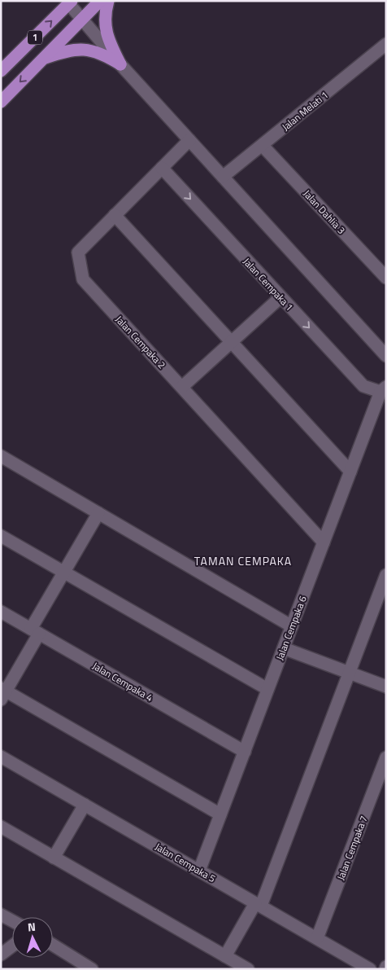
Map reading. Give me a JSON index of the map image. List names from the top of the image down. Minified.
{"streets":{"main road":["1"],"street":["Jalan Melati 1","Jalan Dahlia 3","Jalan Cempaka 1","Jalan Cempaka 2","Jalan Cempaka 6","Jalan Cempaka 4","Jalan Cempaka 7","Jalan Cempaka 5"]},"crossings":[["Jalan Melati 1","Jalan Dahlia 3"],["Jalan Cempaka 1","Jalan Cempaka 2"],["Jalan Cempaka 1","Jalan Cempaka 6"],["Jalan Cempaka 2","Jalan Cempaka 6"],["Jalan Cempaka 6","Jalan Cempaka 4"],["Jalan Cempaka 6","Jalan Cempaka 5"],["Jalan Cempaka 7","Jalan Cempaka 5"]],"districts":["TAMAN CEMPAKA"],"north":"top"}
